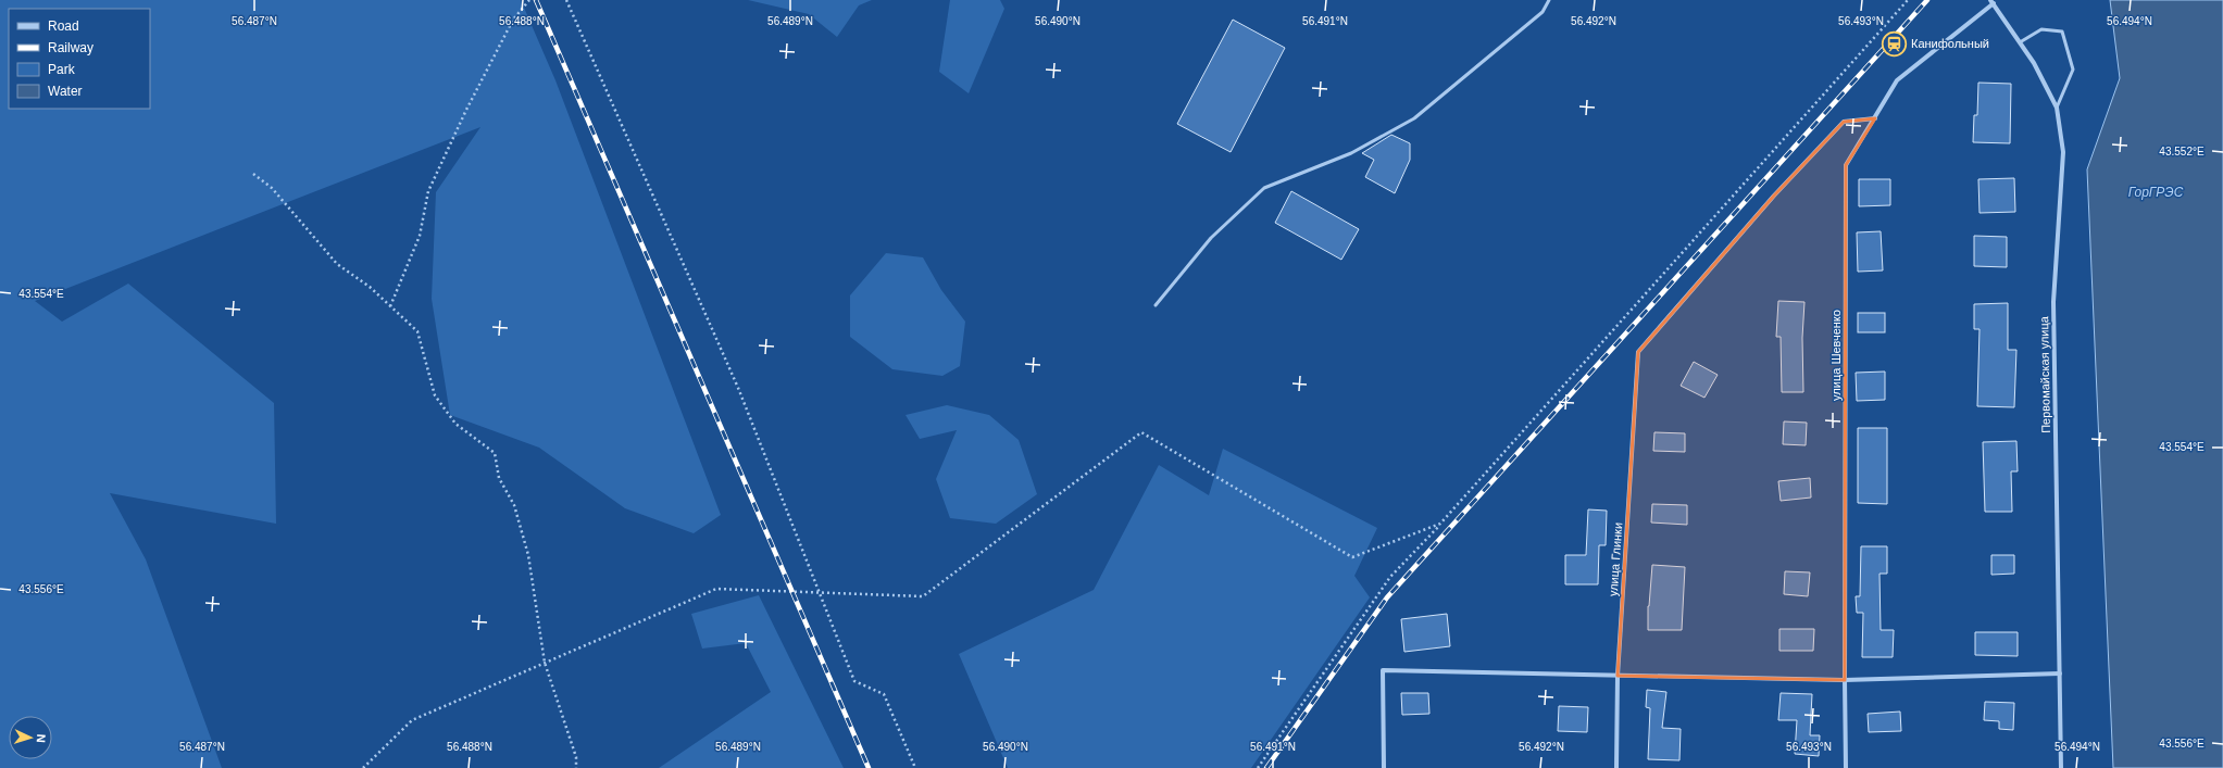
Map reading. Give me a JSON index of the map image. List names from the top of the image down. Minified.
{"streets":{"street":["улица Шевченко","Первомайская улица","улица Глинки"]},"crossings":[["улица Шевченко","Первомайская улица"],["улица Шевченко","улица Глинки"]],"water":["ГорГРЭС"],"places":{"station":["Канифольный"]},"legend":["Road","Railway","Park","Water"],"north":"right","coordinates":["56.487°N","56.488°N","56.489°N","56.490°N","56.491°N","56.492°N","56.493°N","56.494°N","43.552°E","43.554°E","43.556°E"]}
